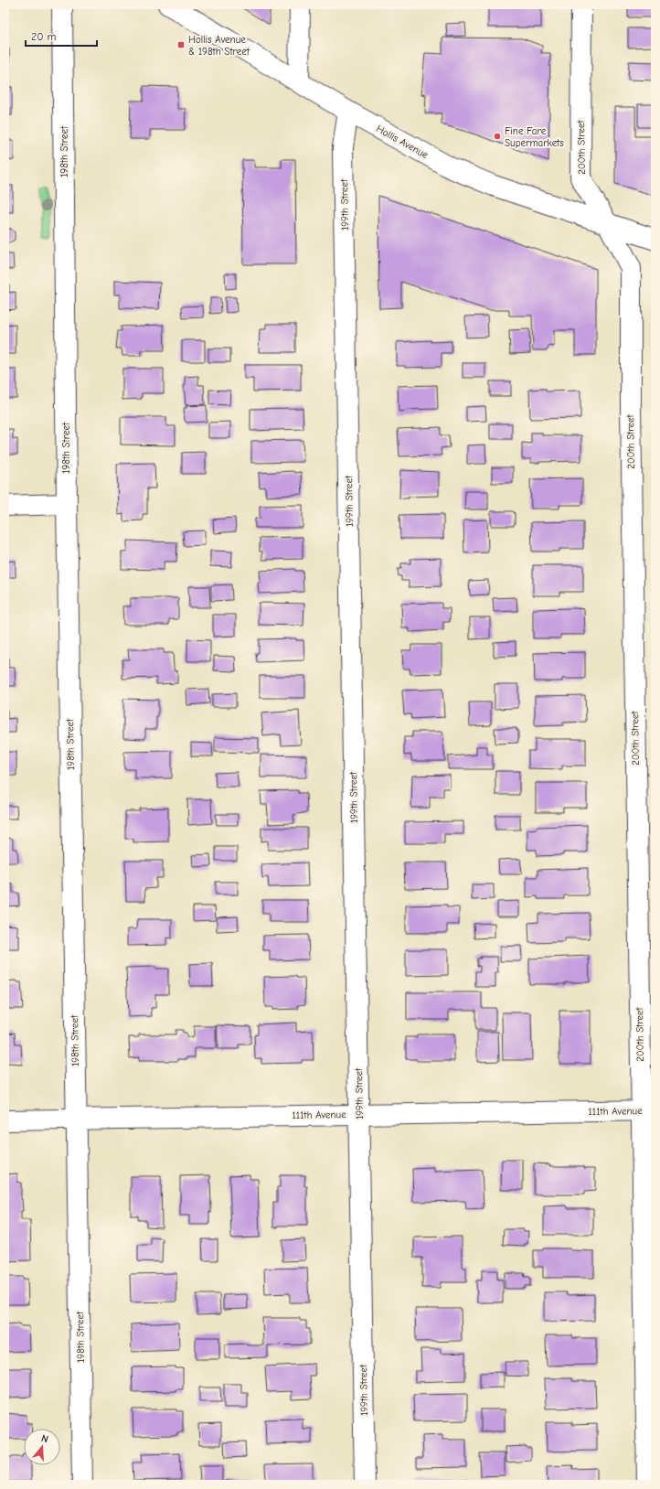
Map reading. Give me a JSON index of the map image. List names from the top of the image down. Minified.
{"streets":{"street":["Hollis Avenue","200th Street","198th Street","199th Street","111th Avenue"]},"crossings":[["Hollis Avenue","200th Street"],["Hollis Avenue","199th Street"],["200th Street","111th Avenue"],["198th Street","111th Avenue"],["199th Street","111th Avenue"]],"places":{"transit":["Hollis Avenue & 198th Street"],"other":["Fine Fare Supermarkets"]},"scale_bar":"20 m","north":"top"}
